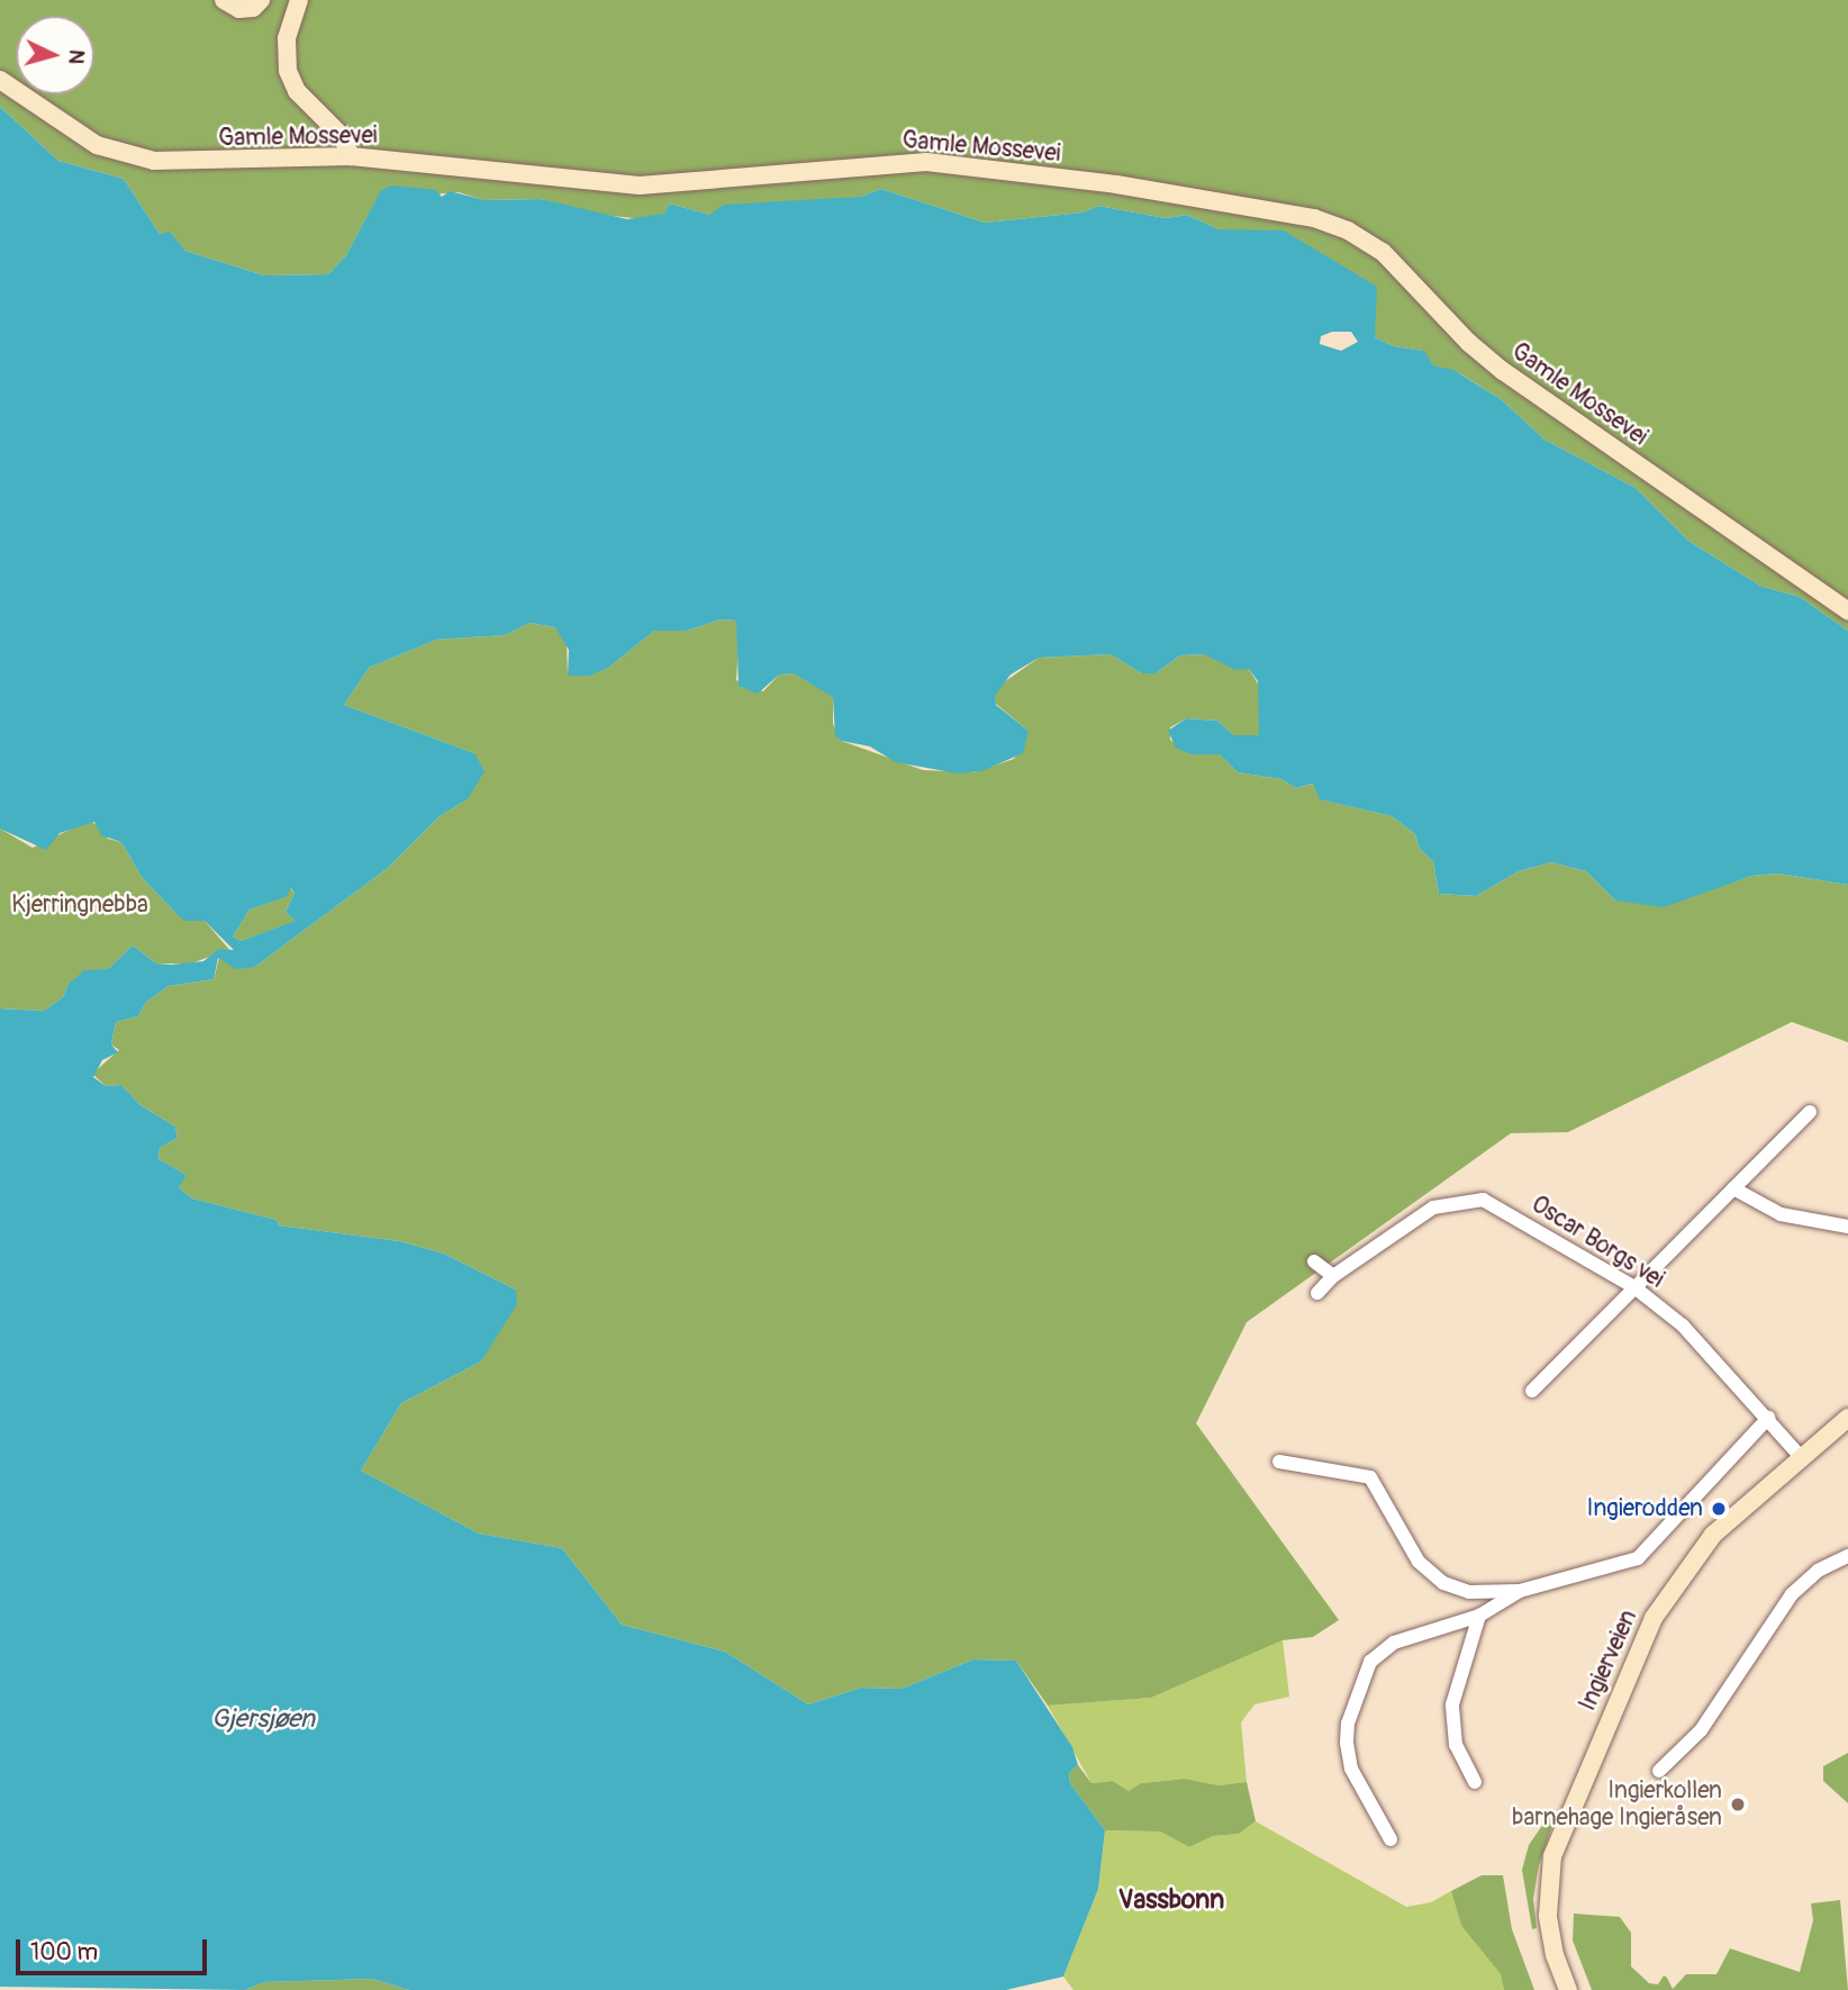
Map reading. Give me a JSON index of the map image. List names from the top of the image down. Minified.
{"streets":{"main road":["Gamle Mossevei","Ingierveien"],"street":["Oscar Borgs vei"]},"crossings":[["Oscar Borgs vei","Ingierveien"]],"districts":["Vassbonn"],"water":["Gjersjøen"],"parks":["Kjerringnebba"],"places":["Ingierodden","Ingierkollen barnehage Ingieråsen"],"scale_bar":"100 m","north":"right"}
